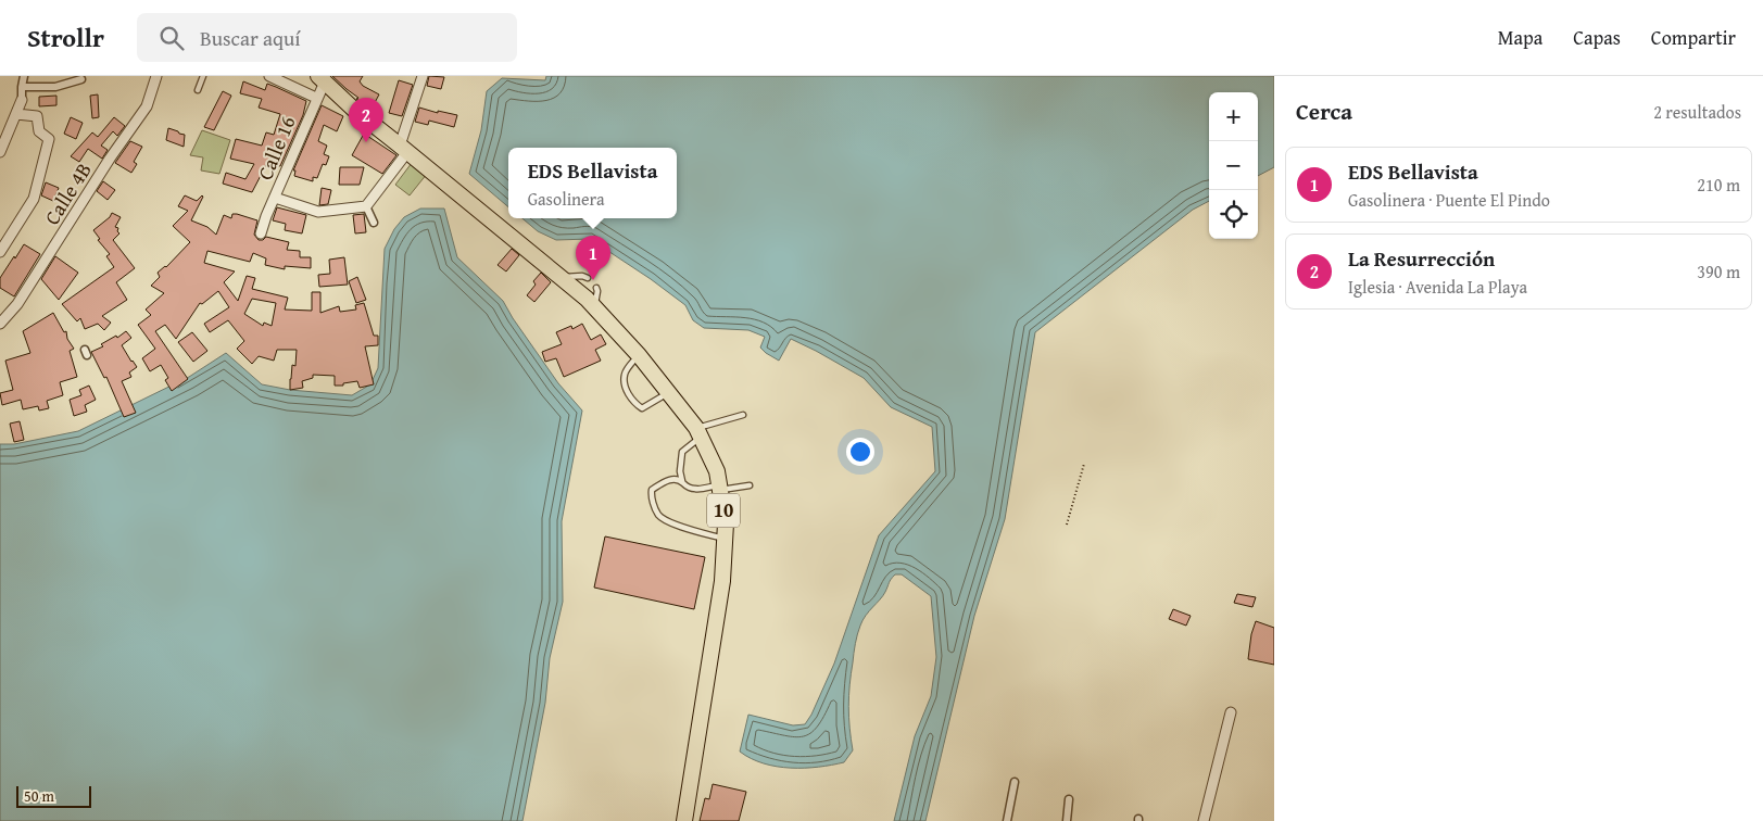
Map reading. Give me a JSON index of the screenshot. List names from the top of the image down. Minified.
{"streets":{"main road":["10"],"street":["Calle 16","Calle 4B"]},"crossings":[["Calle 16","10"]],"scale_bar":"50 m","page":{"header":"Strollr","search":"Buscar aquí","nav":["Mapa","Capas","Compartir"],"heading":["Cerca","2 resultados"],"map_buttons":["+","−"],"pins":["2","1"],"list":[{"mark":"1","name":"EDS Bellavista","note":"Gasolinera · Puente El Pindo","value":"210 m"},{"mark":"2","name":"La Resurrección","note":"Iglesia · Avenida La Playa","value":"390 m"}],"popup":["EDS Bellavista","Gasolinera"],"scale":"50 m"}}
